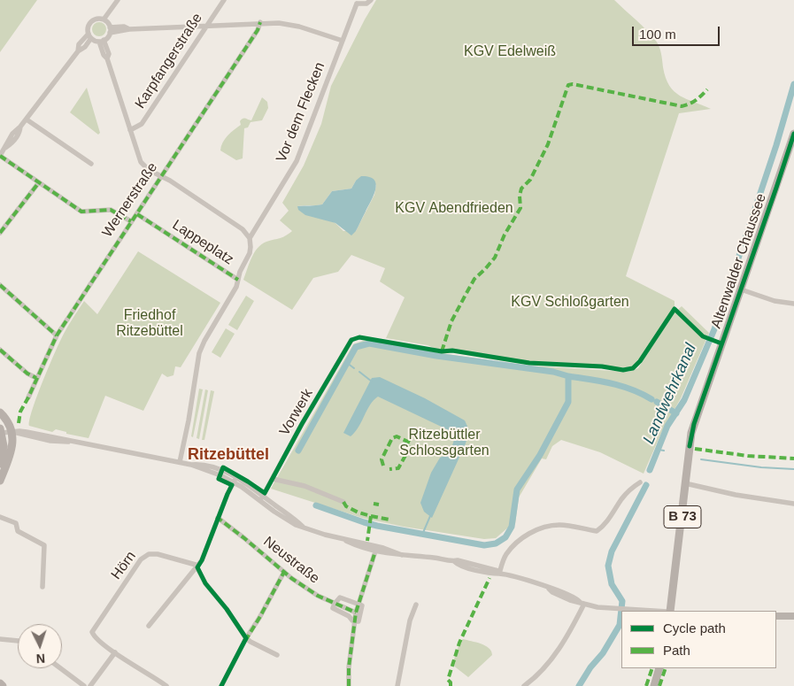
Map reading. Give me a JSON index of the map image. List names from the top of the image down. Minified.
{"streets":{"main road":["Altenwalder Chaussee","B 73"],"street":["Karpfangerstraße","Vor dem Flecken","Wernerstraße","Lappeplatz","Vorwerk","Neustraße","Hörn"]},"crossings":[["Karpfangerstraße","Lappeplatz"],["Vor dem Flecken","Lappeplatz"],["Wernerstraße","Lappeplatz"],["Altenwalder Chaussee","B 73"]],"districts":["Ritzebüttel"],"water":["Landwehrkanal"],"parks":["KGV Edelweiß","KGV Abendfrieden","KGV Schloßgarten","Friedhof Ritzebüttel","Ritzebüttler Schlossgarten"],"legend":["Cycle path","Path"],"scale_bar":"100 m","north":"bottom"}
